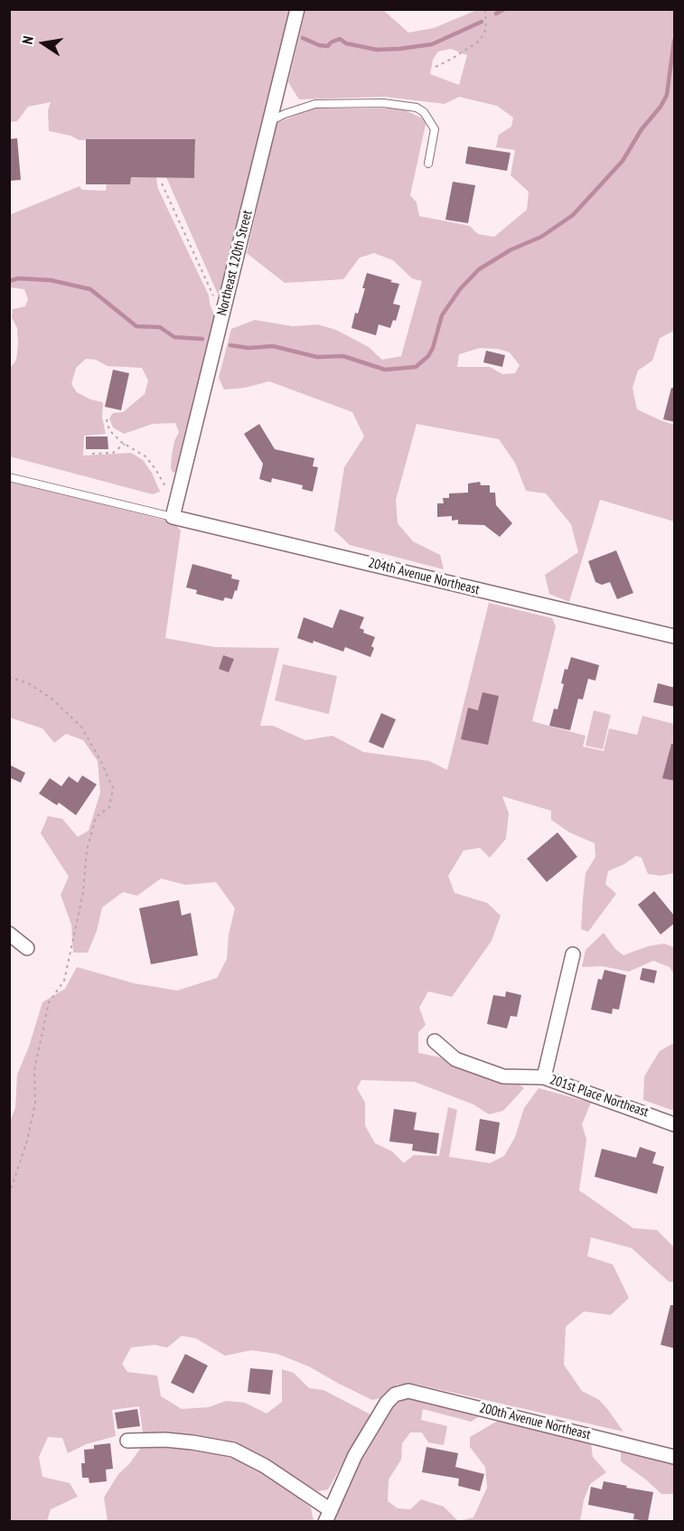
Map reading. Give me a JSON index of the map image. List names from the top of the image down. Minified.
{"streets":{"street":["Northeast 120th Street","204th Avenue Northeast","201st Place Northeast","200th Avenue Northeast"]},"crossings":[["Northeast 120th Street","204th Avenue Northeast"]],"north":"left"}
